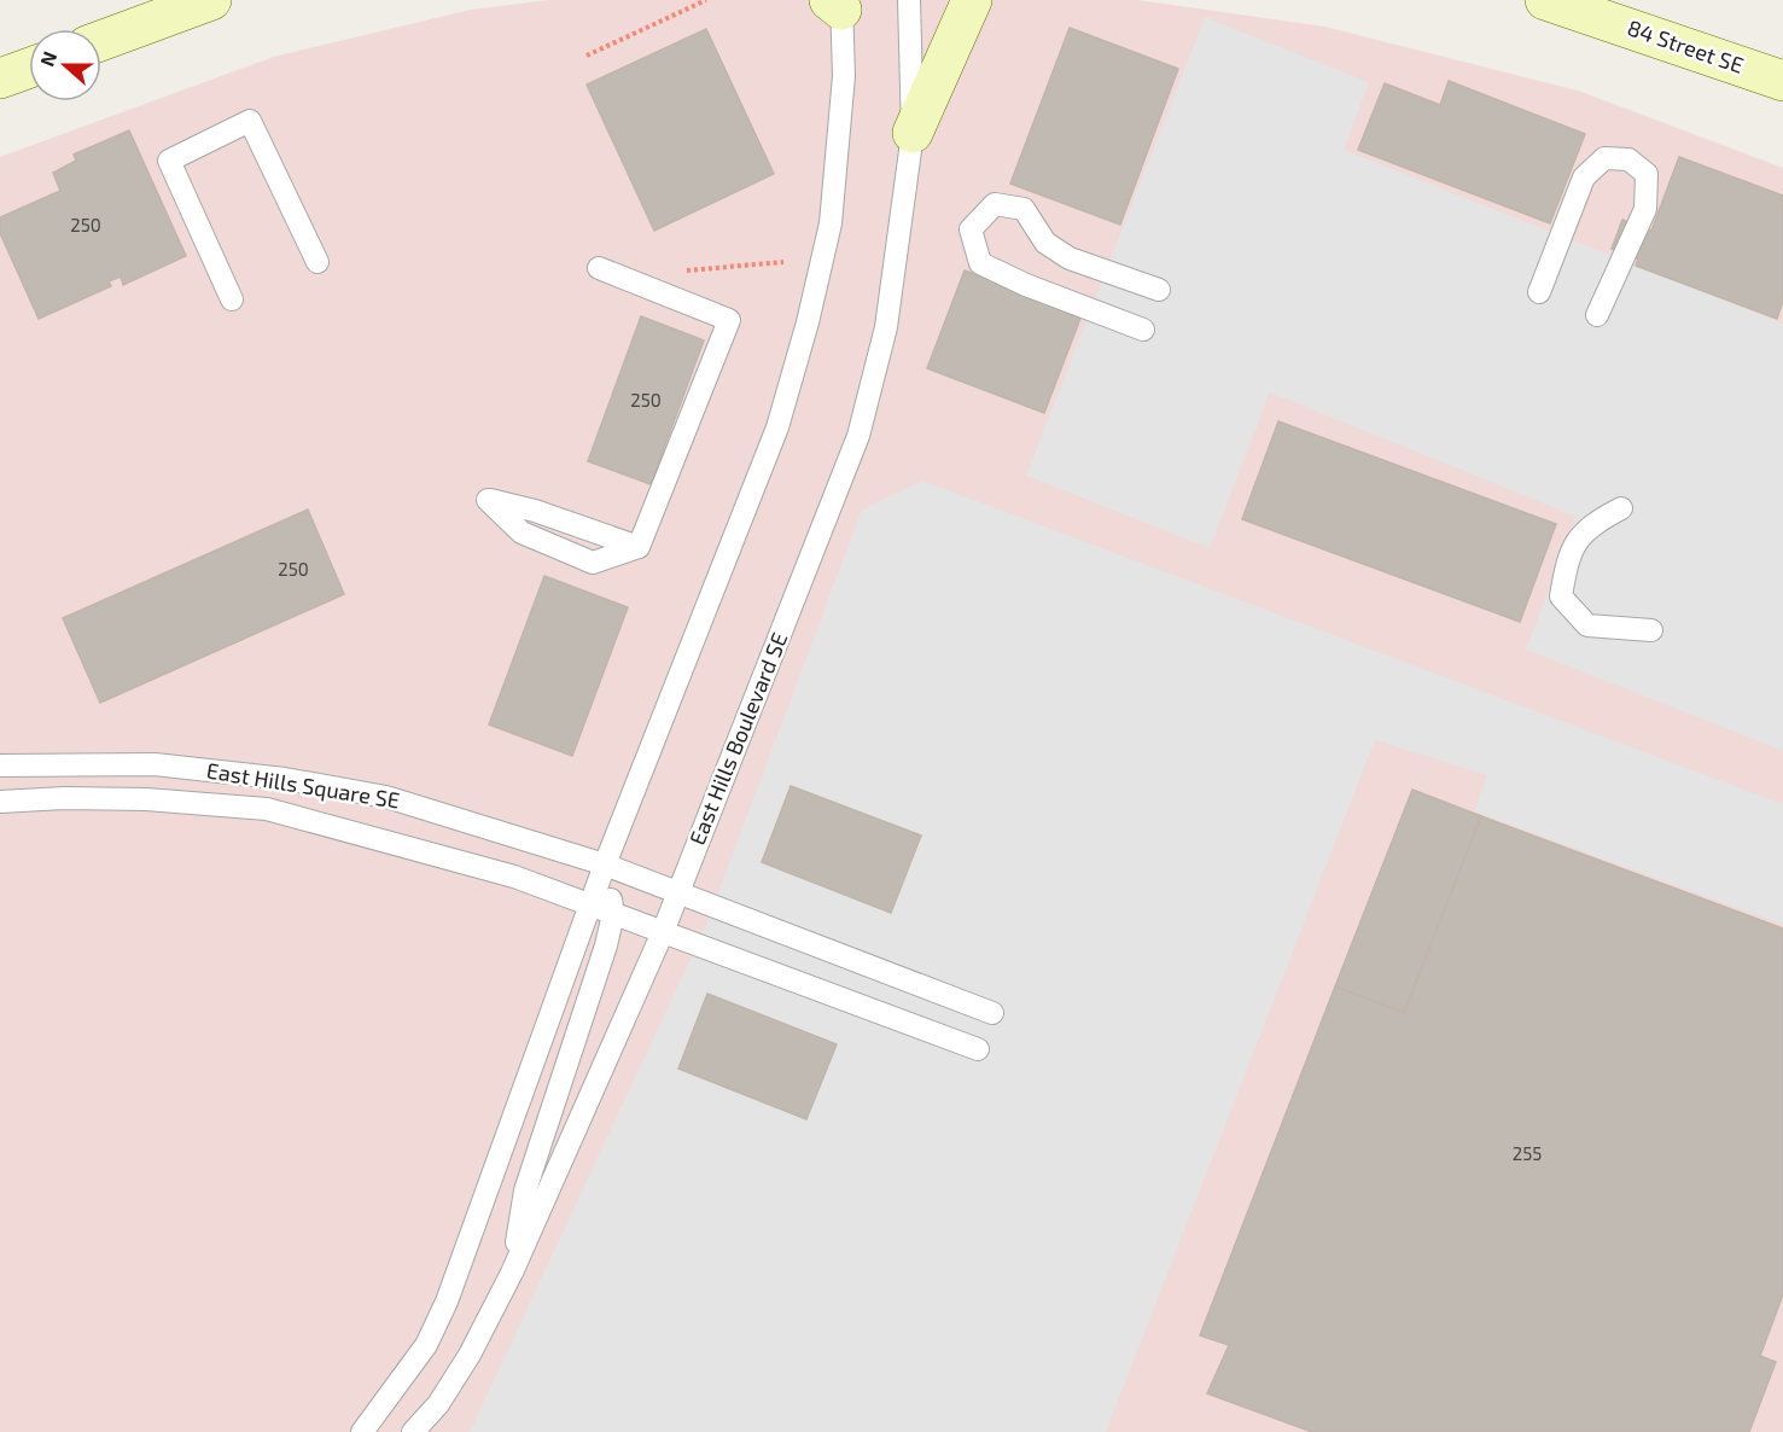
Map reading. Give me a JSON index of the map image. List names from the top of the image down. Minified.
{"streets":{"street":["84 Street SE"],"lane":["East Hills Boulevard SE","East Hills Square SE"]},"crossings":[["East Hills Boulevard SE","East Hills Square SE"]],"house_numbers":["250","250","250","255"],"north":"left"}
